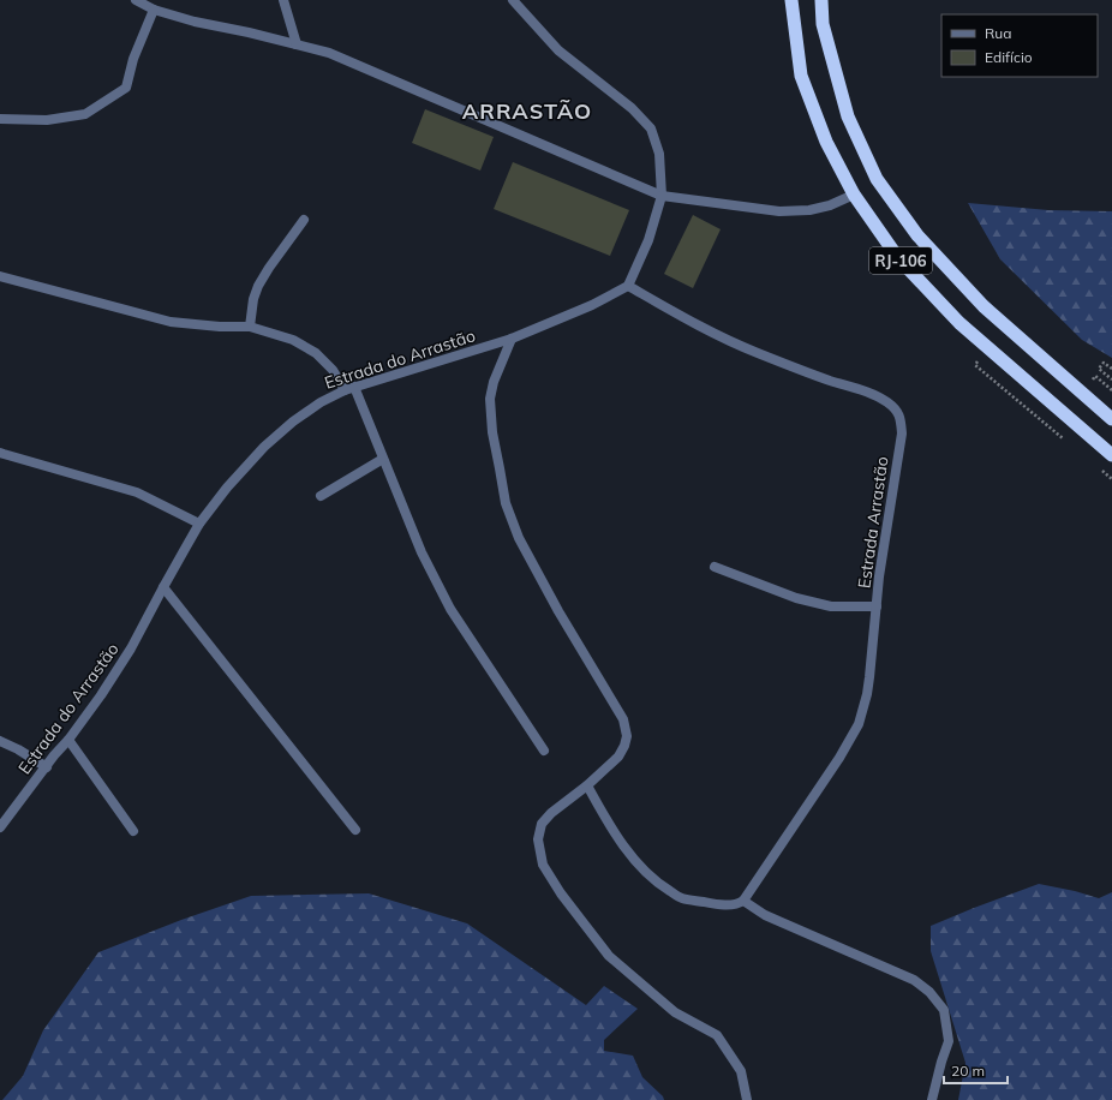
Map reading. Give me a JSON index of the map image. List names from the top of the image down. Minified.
{"streets":{"highway":["RJ-106"],"street":["Estrada do Arrastão","Estrada Arrastão"]},"crossings":[["Estrada do Arrastão","Estrada Arrastão"]],"districts":["ARRASTÃO"],"legend":["Rua","Edifício"],"scale_bar":"20 m"}
